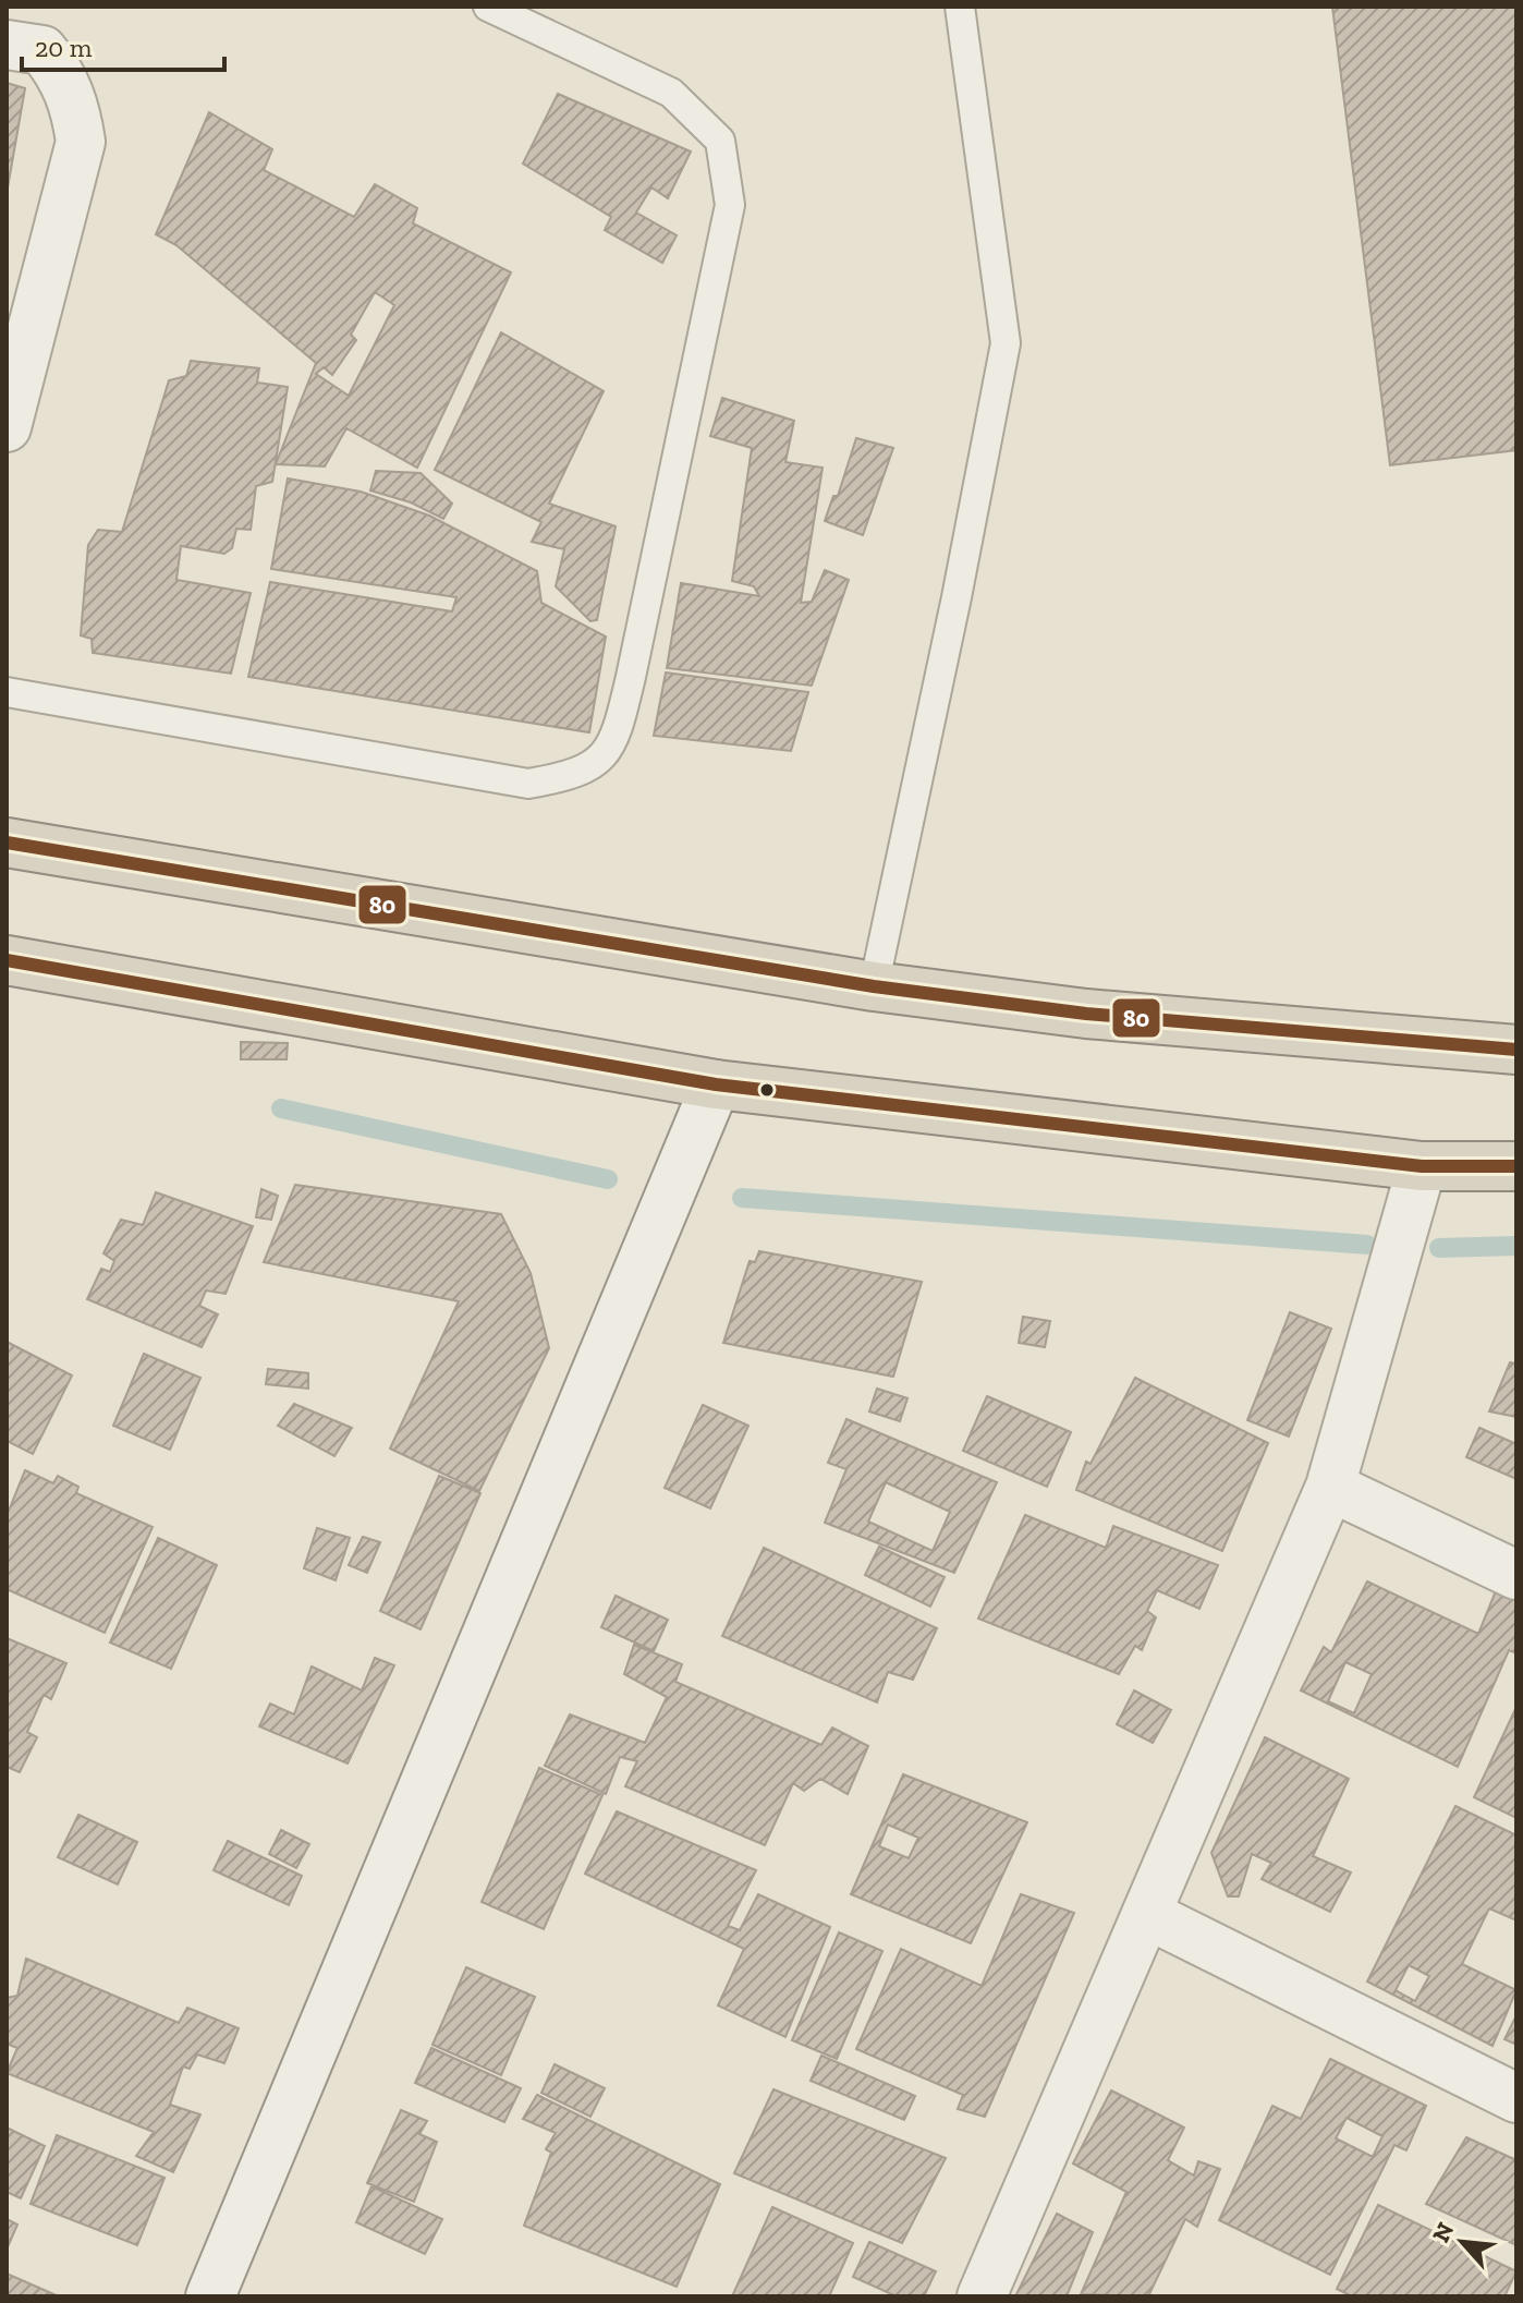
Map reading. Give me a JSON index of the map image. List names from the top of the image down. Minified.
{"lines":["transit line 80"],"scale_bar":"20 m","north":"top left"}
